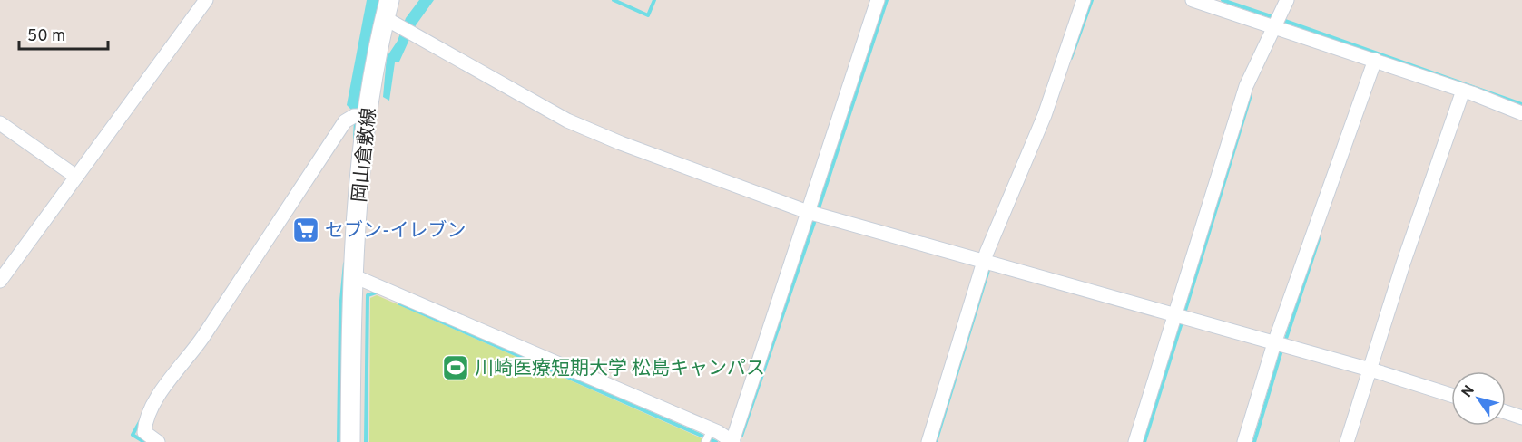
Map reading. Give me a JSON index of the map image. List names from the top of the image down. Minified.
{"streets":{"main road":["岡山倉敷線"]},"places":{"supermarket":["セブン-イレブン"],"sports":["川崎医療短期大学 松島キャンパス"]},"scale_bar":"50 m","north":"top left"}
